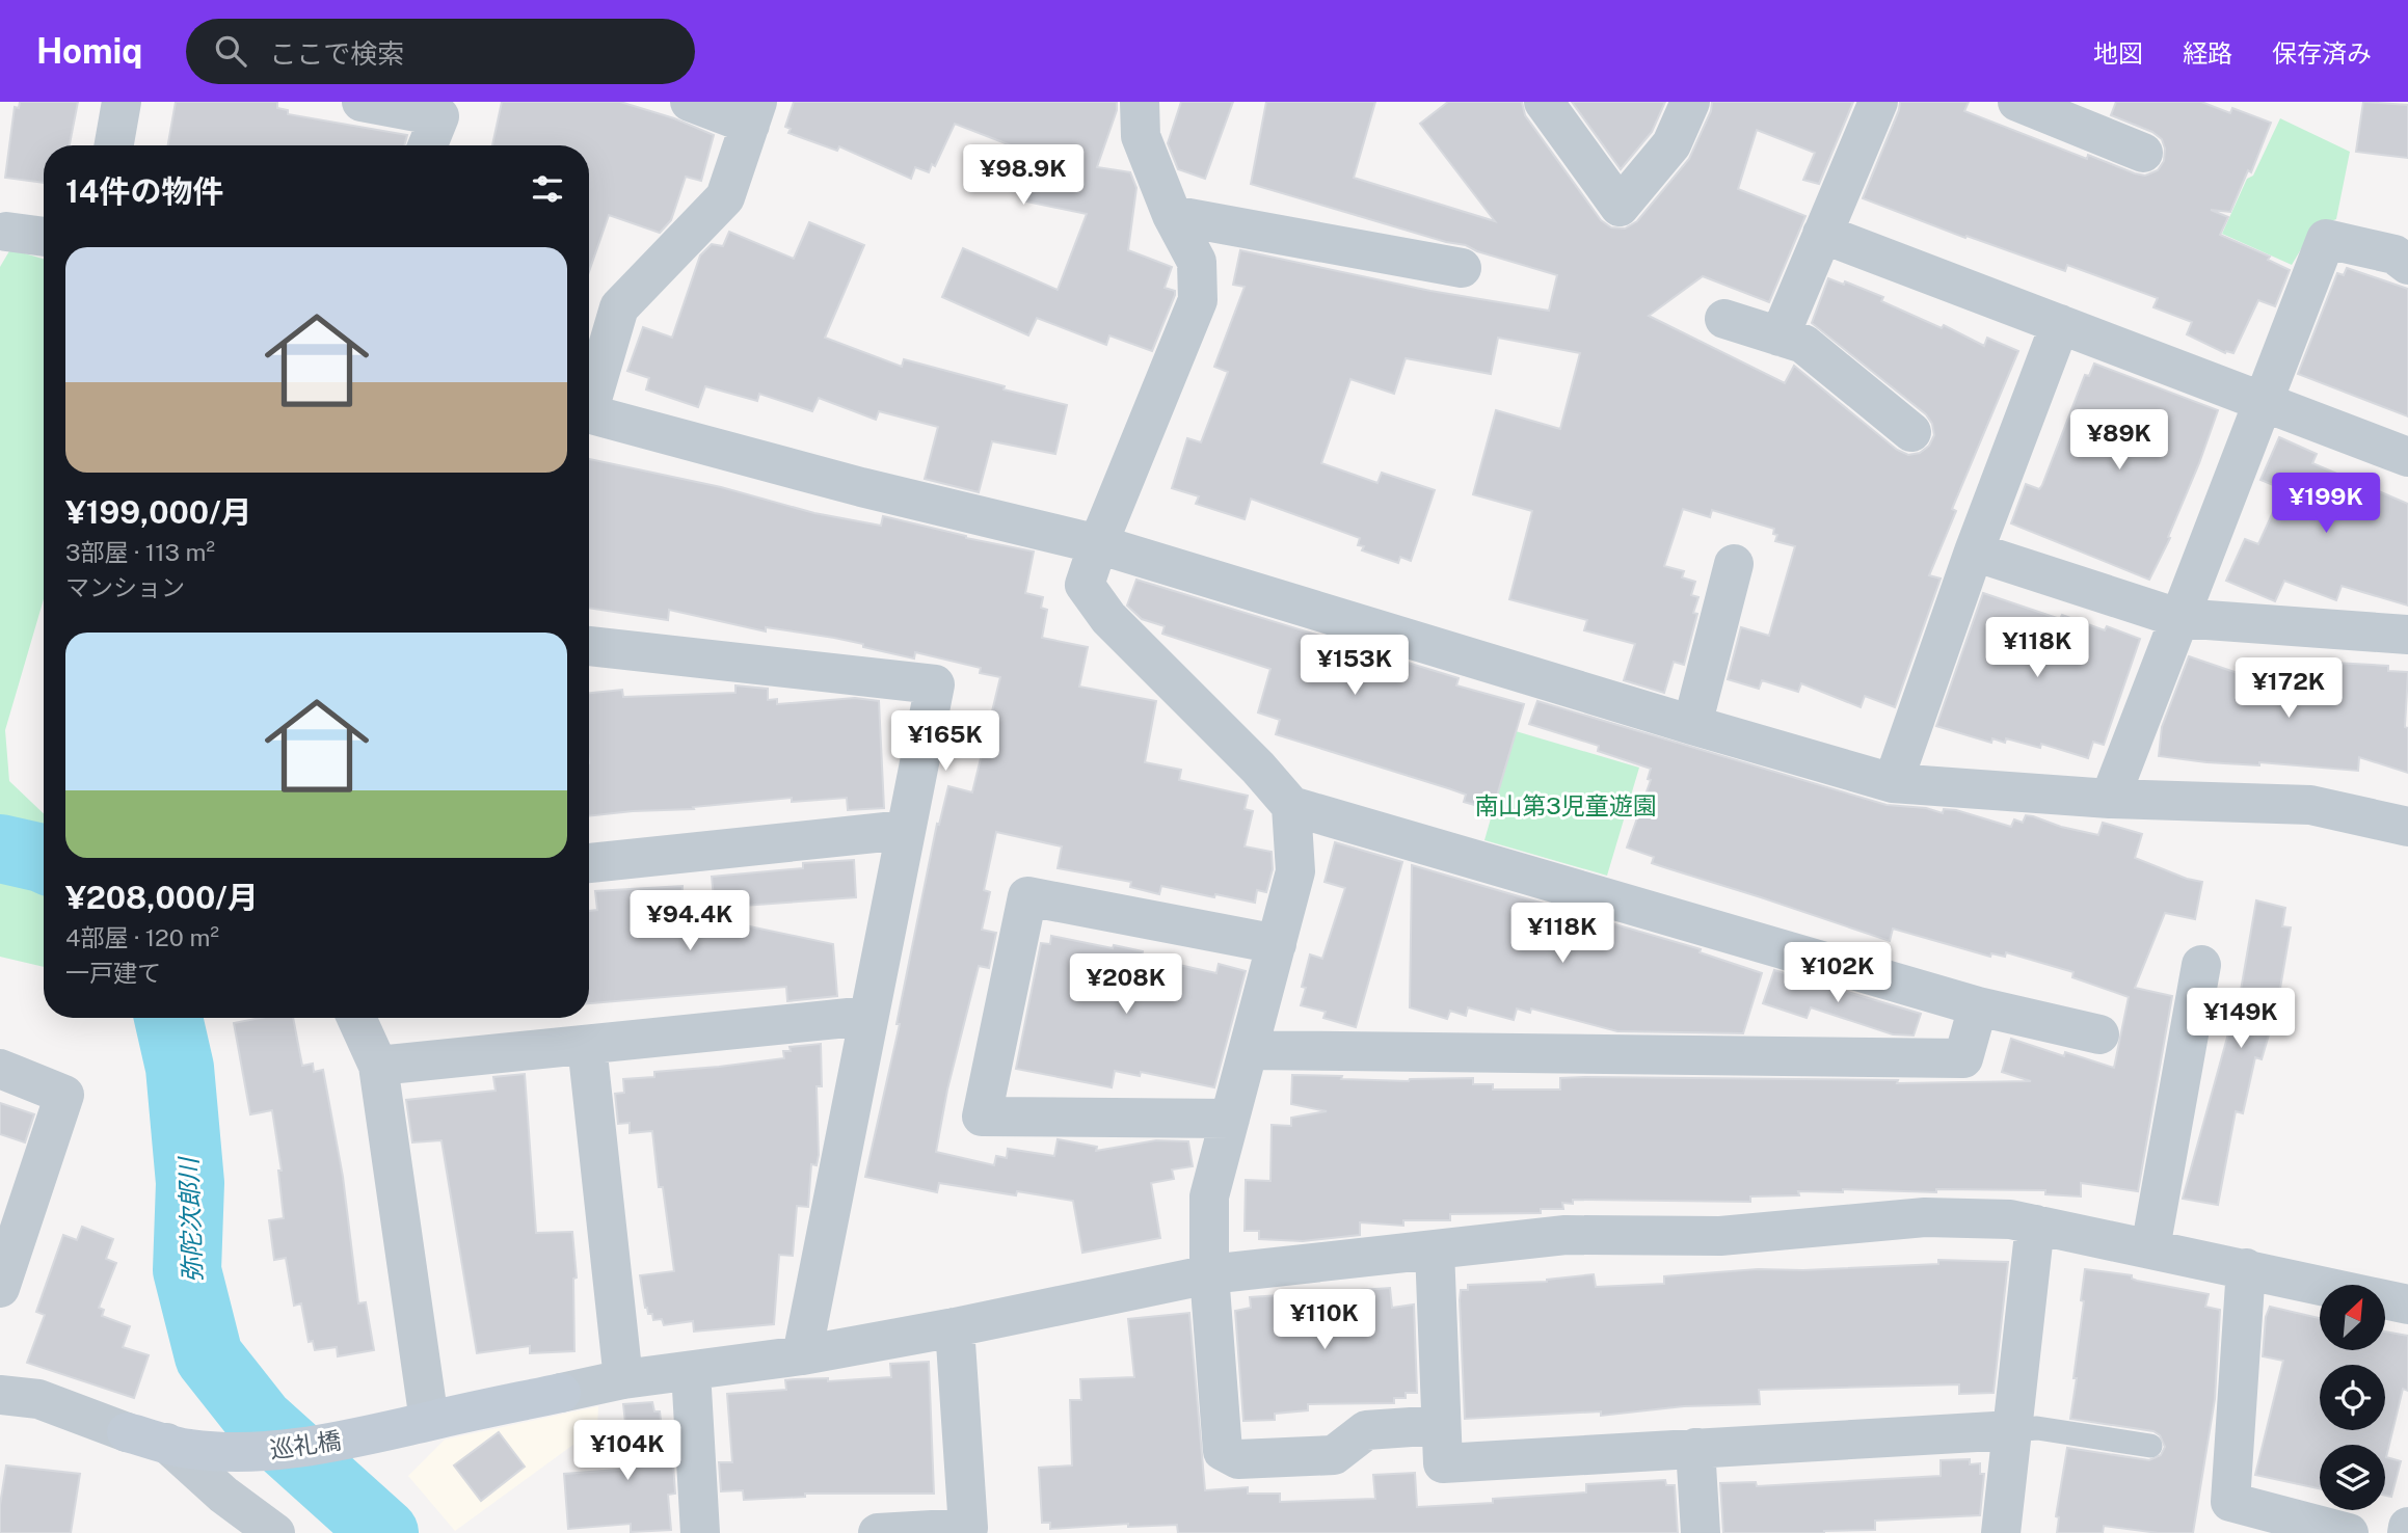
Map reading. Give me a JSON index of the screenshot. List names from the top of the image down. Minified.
{"streets":{"street":["巡礼橋"]},"water":["弥陀次郎川"],"parks":["南山第3児童遊園"],"north":"top right","page":{"header":"Homiq","search":"ここで検索","nav":["地図","経路","保存済み"],"price":["¥98.9K","¥89K","¥199K","¥118K","¥153K","¥172K","¥165K","¥94.4K","¥118K","¥102K","¥208K","¥149K","¥110K","¥104K"],"heading":"14件の物件","list":[{"name":"¥199,000/月","note":"3部屋 · 113 m² · マンション"},{"name":"¥208,000/月","note":"4部屋 · 120 m² · 一戸建て"}]}}
